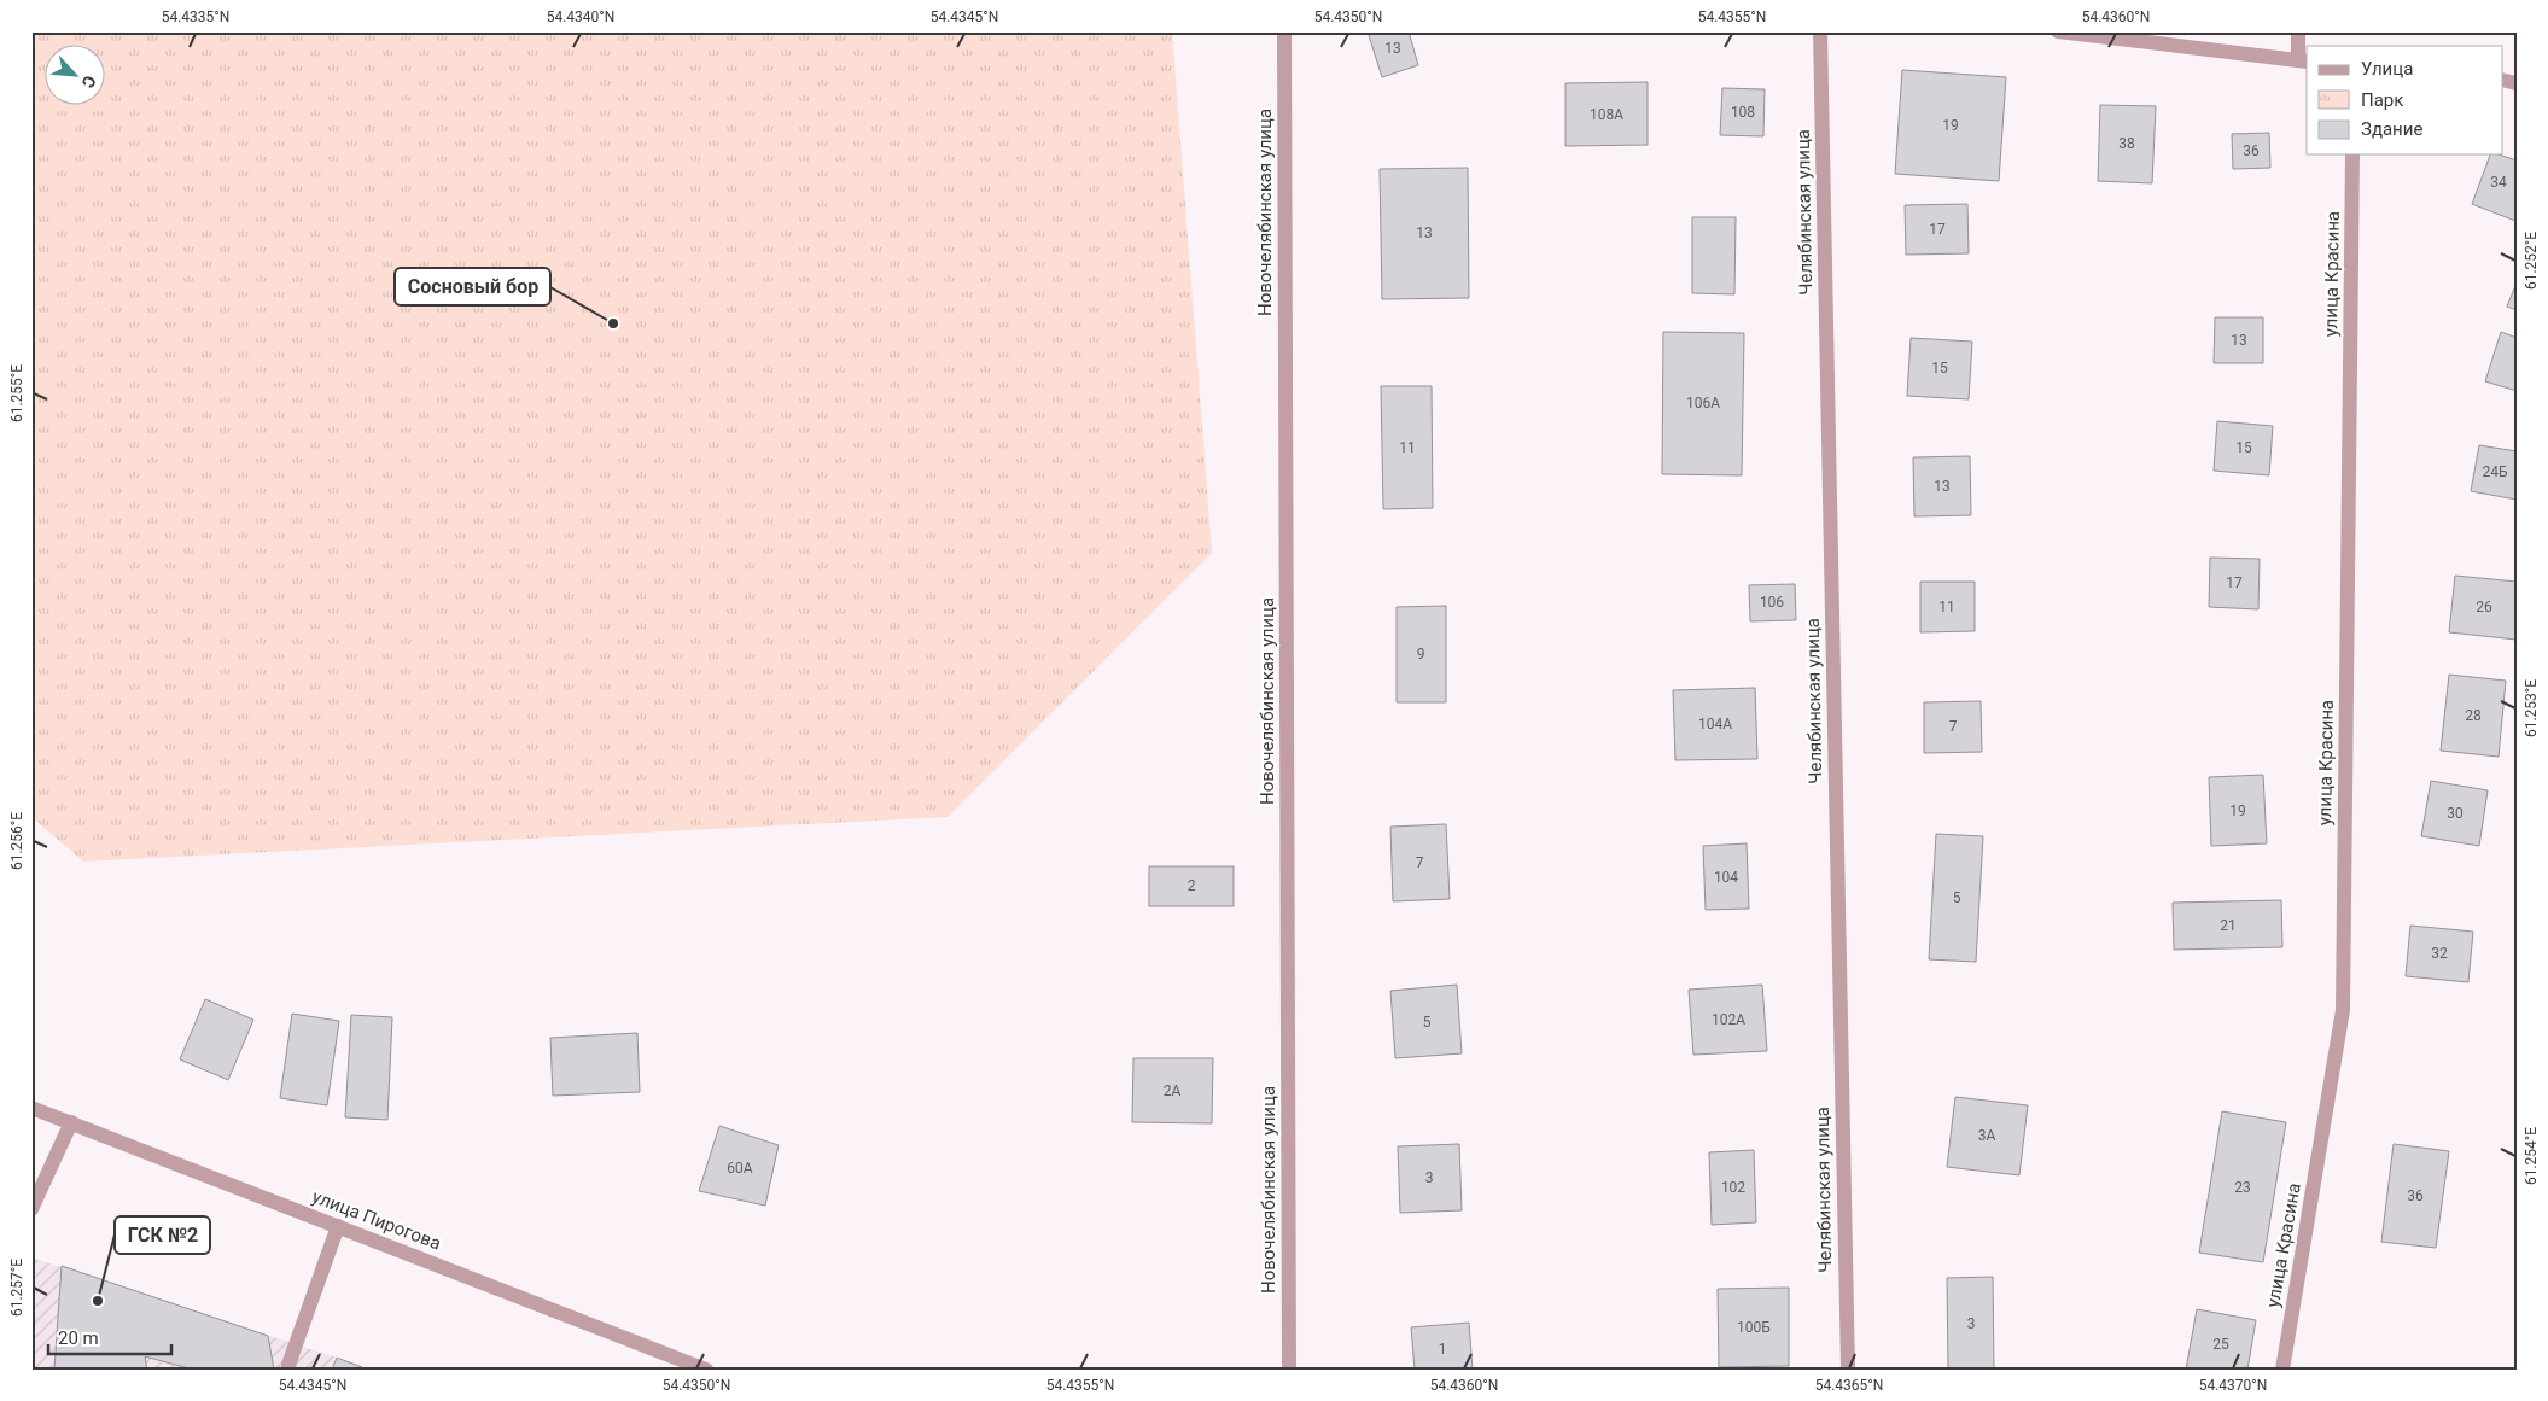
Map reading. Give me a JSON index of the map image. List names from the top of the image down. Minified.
{"streets":{"street":["Новочелябинская улица","Челябинская улица","улица Красина","улица Пирогова"]},"places":["Сосновый бор","ГСК №2"],"house_numbers":["13","108","108А","19","38","36","34","17","13","13","15","106А","11","15","24Б","13","17","106","11","26","9","28","104А","7","19","30","7","104","2","5","21","32","102А","5","2А","3А","60А","3","102","23","36","3","100Б","25","1"],"legend":["Улица","Парк","Здание"],"scale_bar":"20 m","north":"bottom right","coordinates":["54.4335°N","54.4340°N","54.4345°N","54.4350°N","54.4355°N","54.4360°N","61.252°E","61.255°E","61.253°E","61.256°E","61.254°E","61.257°E","54.4365°N","54.4370°N"]}
